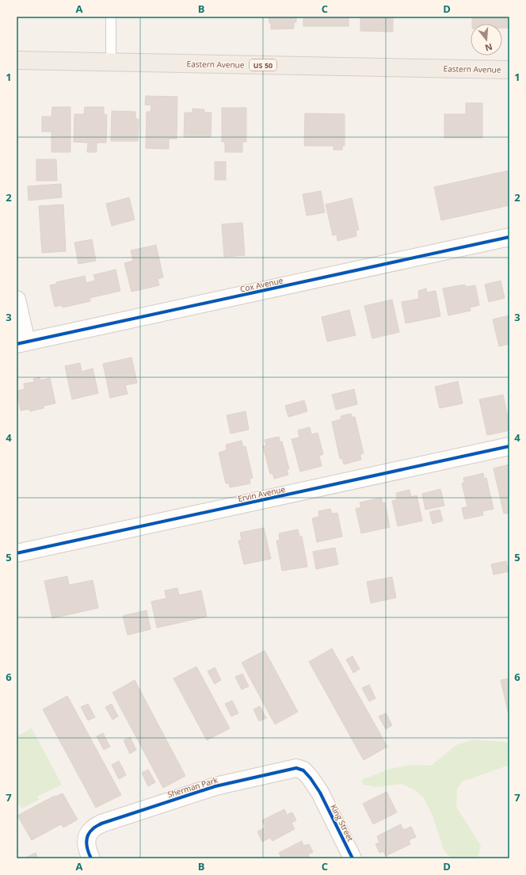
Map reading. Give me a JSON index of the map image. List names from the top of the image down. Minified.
{"streets":{"main road":["Eastern Avenue","US 50"],"street":["Cox Avenue","Ervin Avenue","Sherman Park","King Street"]},"crossings":[["Sherman Park","King Street"]],"north":"bottom","grid":{"columns":["A","B","C","D"],"rows":["1","2","3","4","5","6","7"]}}
